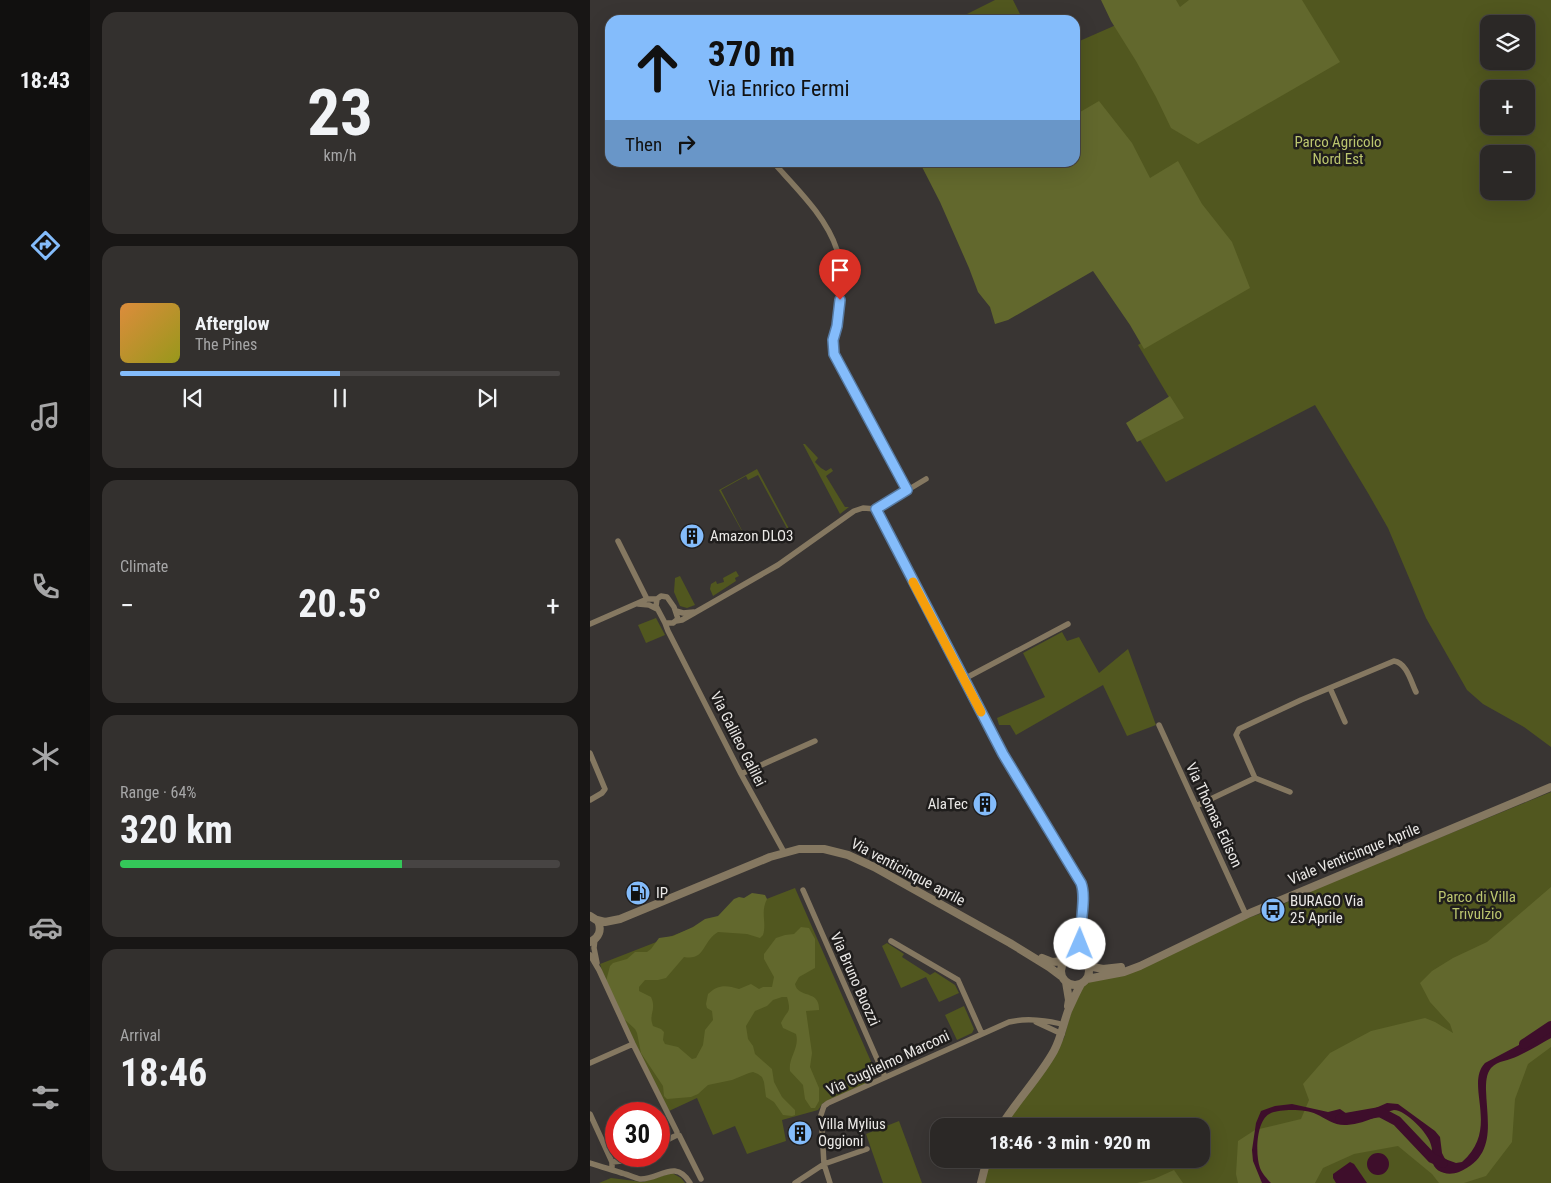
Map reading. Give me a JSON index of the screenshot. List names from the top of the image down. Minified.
{"streets":{"street":["Via Galileo Galilei","Via Thomas Edison","Viale Venticinque Aprile","Via venticinque aprile","Via Bruno Buozzi","Via Guglielmo Marconi"]},"crossings":[["Via Galileo Galilei","Via venticinque aprile"],["Via Thomas Edison","Viale Venticinque Aprile"],["Viale Venticinque Aprile","Via venticinque aprile"],["Via Bruno Buozzi","Via Guglielmo Marconi"]],"parks":["Parco Agricolo Nord Est","Parco di Villa Trivulzio"],"places":{"building":["Amazon DLO3","AlaTec","Villa Mylius Oggioni"],"fuel station":["IP"],"bus stop":["BURAGO Via 25 Aprile"]},"page":{"tabs":"18:43","tile":[["23","km/h"],"Climate",["Range · 64%","320 km"],["Arrival","18:46"]],"map_buttons":["+","−"],"turn":["370 m","Via Enrico Fermi"],"then":"Then","song":["Afterglow","The Pines"],"heat":["−","20.5°","+"],"limit":"30","trip":"18:46 · 3 min · 920 m"}}
